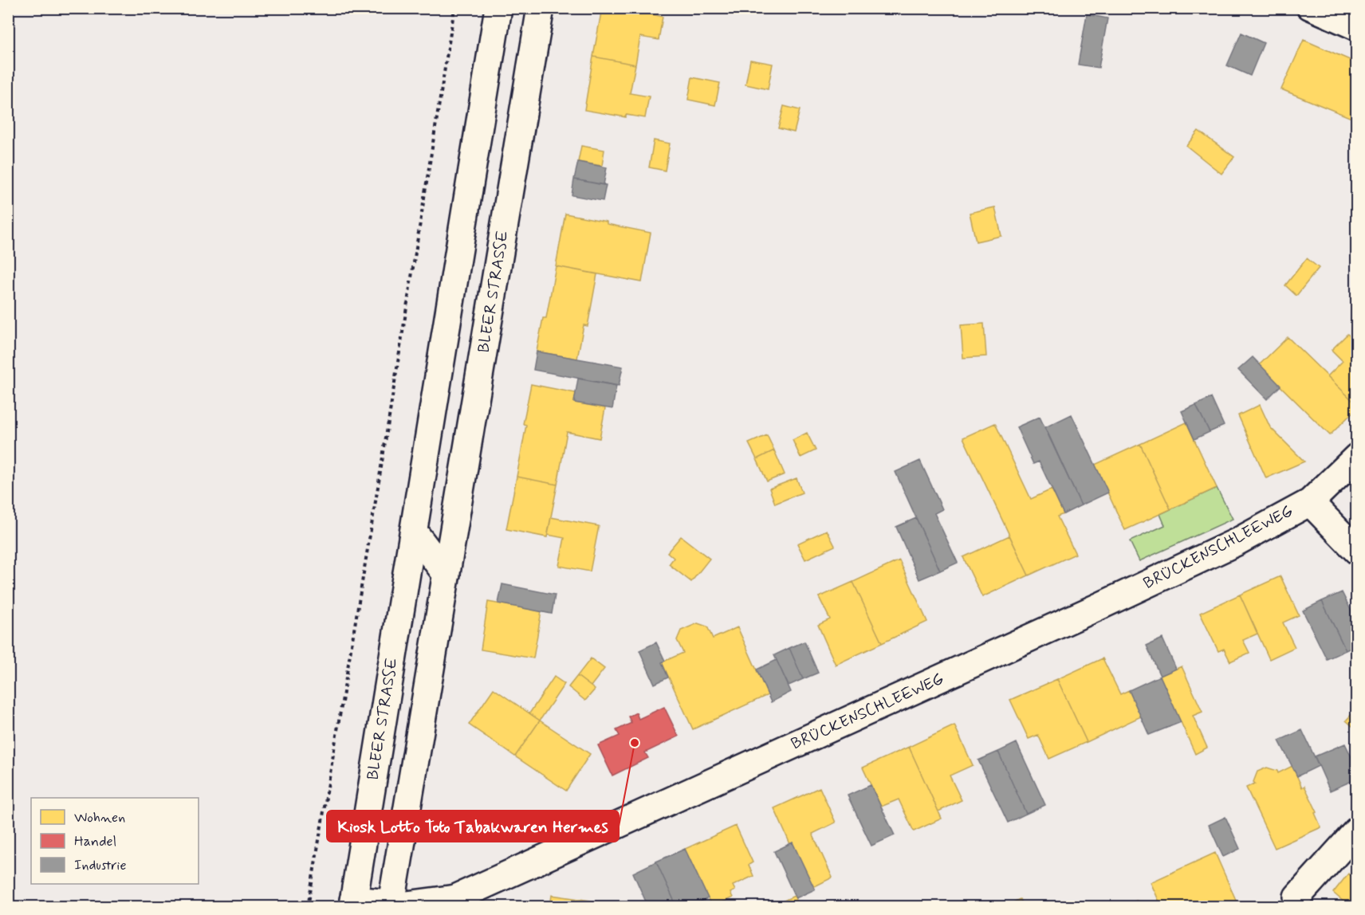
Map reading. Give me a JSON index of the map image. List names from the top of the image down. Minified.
{"streets":{"street":["BLEER STRASSE","BRÜCKENSCHLEEWEG"]},"crossings":[["BLEER STRASSE","BRÜCKENSCHLEEWEG"]],"places":["Kiosk Lotto Toto Tabakwaren Hermes"],"legend":["Wohnen","Handel","Industrie"]}
